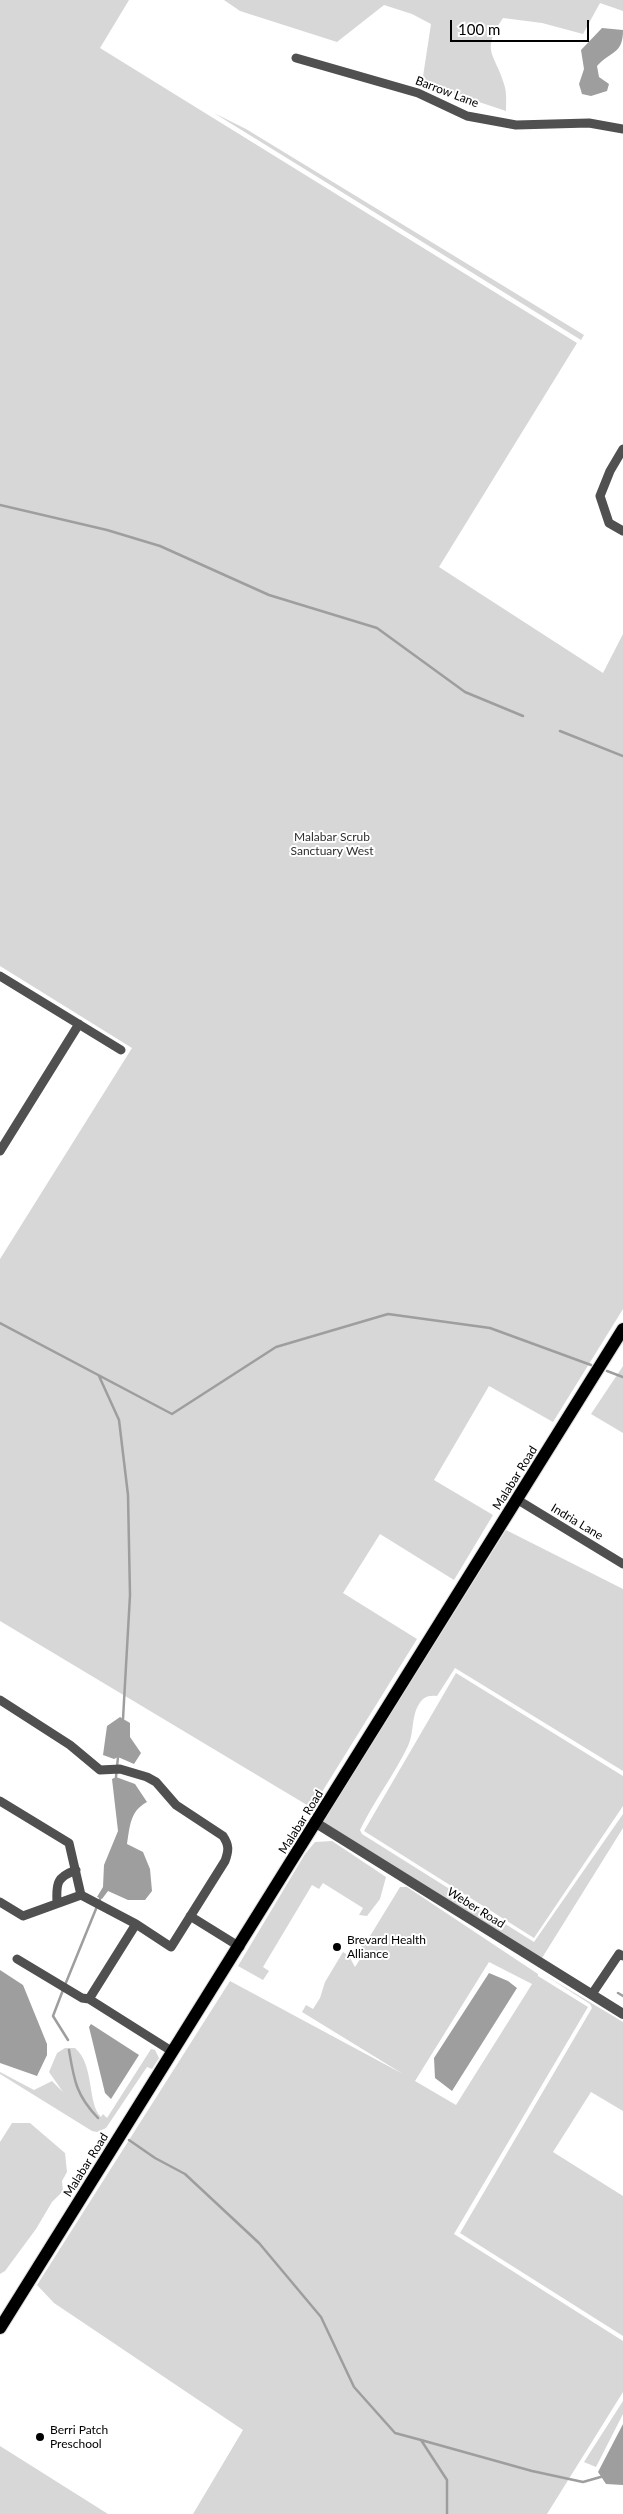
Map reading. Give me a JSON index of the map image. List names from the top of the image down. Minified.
{"streets":{"main road":["Malabar Road"],"street":["Barrow Lane","Indria Lane","Weber Road"]},"crossings":[["Malabar Road","Indria Lane"],["Malabar Road","Weber Road"]],"parks":["Malabar Scrub Sanctuary West"],"places":["Brevard Health Alliance","Berri Patch Preschool"],"scale_bar":"100 m"}
